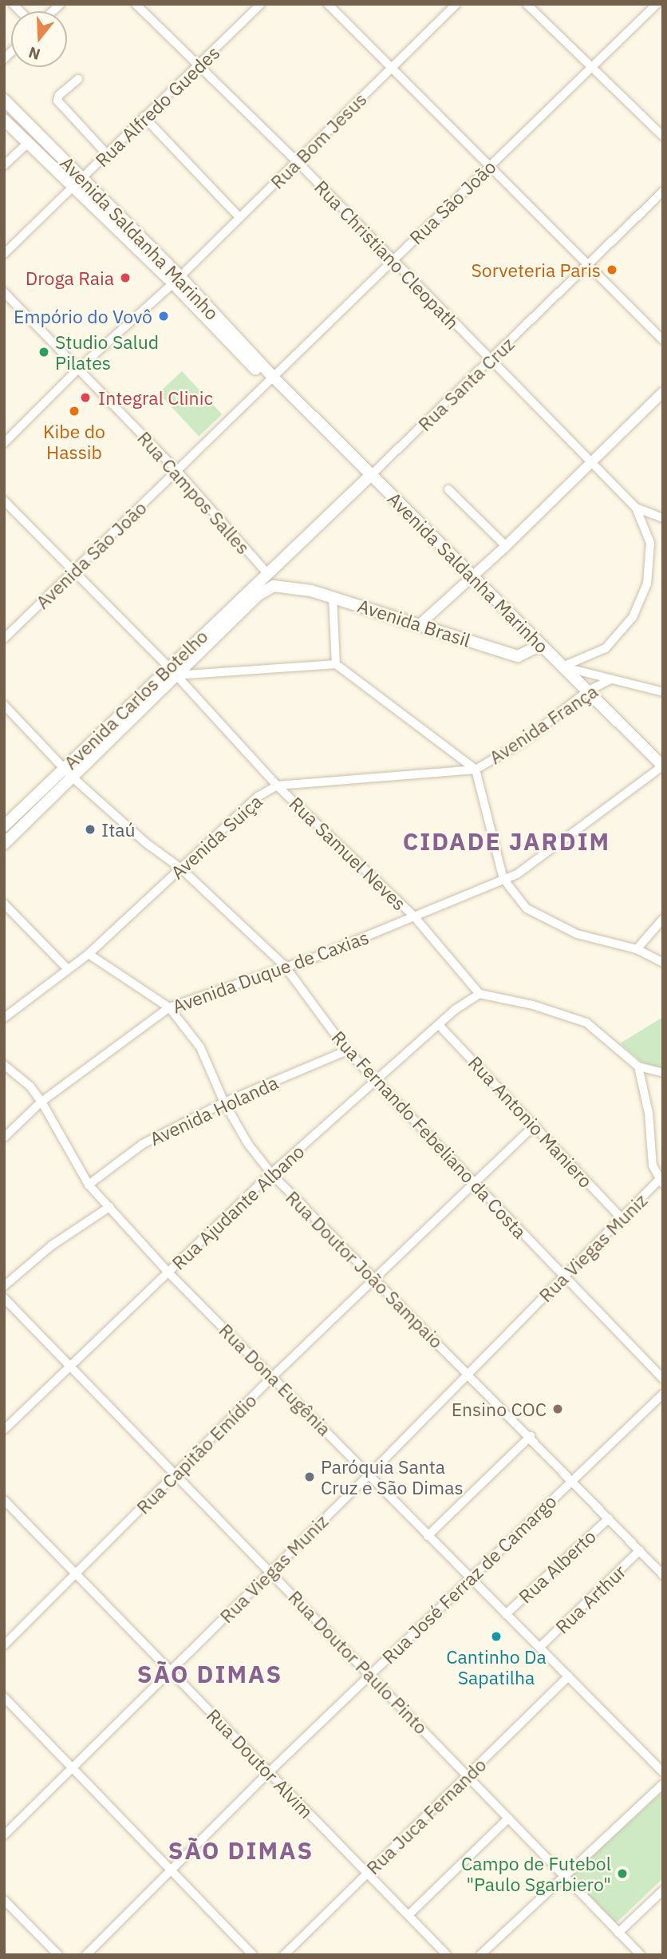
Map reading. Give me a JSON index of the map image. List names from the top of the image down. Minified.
{"streets":{"main road":["Avenida Saldanha Marinho","Rua Santa Cruz","Avenida Brasil","Avenida Carlos Botelho"],"street":["Rua Alfredo Guedes","Rua Bom Jesus","Rua São João","Rua Christiano Cleopath","Rua Campos Salles","Avenida São João","Avenida França","Avenida Suiça","Rua Samuel Neves","Avenida Duque de Caxias","Avenida Holanda","Rua Antonio Maniero","Rua Fernando Febeliano da Costa","Rua Ajudante Albano","Rua Viegas Muniz","Rua Doutor João Sampaio","Rua Dona Eugênia","Rua Capitão Emídio","Rua Alberto","Rua José Ferraz de Camargo","Rua Arthur","Rua Doutor Paulo Pinto","Rua Doutor Alvim","Rua Juca Fernando"]},"crossings":[["Rua Alfredo Guedes","Avenida Saldanha Marinho"],["Rua Alfredo Guedes","Rua Christiano Cleopath"],["Rua Bom Jesus","Avenida Saldanha Marinho"],["Rua Bom Jesus","Rua Christiano Cleopath"],["Rua Bom Jesus","Rua Campos Salles"],["Rua São João","Avenida Saldanha Marinho"],["Rua São João","Rua Christiano Cleopath"],["Rua São João","Rua Campos Salles"],["Rua São João","Avenida São João"],["Avenida Saldanha Marinho","Rua Santa Cruz"],["Avenida Saldanha Marinho","Avenida Brasil"],["Avenida Saldanha Marinho","Avenida França"],["Avenida Saldanha Marinho","Avenida Duque de Caxias"],["Rua Christiano Cleopath","Rua Santa Cruz"],["Rua Christiano Cleopath","Avenida França"],["Rua Santa Cruz","Rua Campos Salles"],["Rua Santa Cruz","Avenida Carlos Botelho"],["Rua Campos Salles","Avenida São João"],["Rua Campos Salles","Avenida Carlos Botelho"],["Avenida São João","Rua Samuel Neves"],["Avenida Carlos Botelho","Rua Samuel Neves"],["Avenida Carlos Botelho","Rua Fernando Febeliano da Costa"],["Avenida França","Avenida Suiça"],["Avenida Suiça","Rua Samuel Neves"],["Avenida Suiça","Rua Fernando Febeliano da Costa"],["Avenida Suiça","Rua Doutor João Sampaio"],["Rua Samuel Neves","Avenida Duque de Caxias"],["Rua Samuel Neves","Rua Ajudante Albano"],["Avenida Duque de Caxias","Rua Fernando Febeliano da Costa"],["Avenida Duque de Caxias","Rua Doutor João Sampaio"],["Avenida Duque de Caxias","Rua Dona Eugênia"],["Avenida Holanda","Rua Fernando Febeliano da Costa"],["Avenida Holanda","Rua Doutor João Sampaio"],["Avenida Holanda","Rua Dona Eugênia"],["Rua Antonio Maniero","Rua Ajudante Albano"],["Rua Antonio Maniero","Rua Viegas Muniz"],["Rua Antonio Maniero","Rua Capitão Emídio"],["Rua Fernando Febeliano da Costa","Rua Ajudante Albano"],["Rua Fernando Febeliano da Costa","Rua Viegas Muniz"],["Rua Fernando Febeliano da Costa","Rua Capitão Emídio"],["Rua Ajudante Albano","Rua Doutor João Sampaio"],["Rua Ajudante Albano","Rua Dona Eugênia"],["Rua Ajudante Albano","Rua Doutor Paulo Pinto"],["Rua Viegas Muniz","Rua Doutor João Sampaio"],["Rua Viegas Muniz","Rua Dona Eugênia"],["Rua Viegas Muniz","Rua Doutor Paulo Pinto"],["Rua Viegas Muniz","Rua Doutor Alvim"],["Rua Doutor João Sampaio","Rua Capitão Emídio"],["Rua Doutor João Sampaio","Rua Alberto"],["Rua Doutor João Sampaio","Rua José Ferraz de Camargo"],["Rua Doutor João Sampaio","Rua Arthur"],["Rua Dona Eugênia","Rua Capitão Emídio"],["Rua Dona Eugênia","Rua Alberto"],["Rua Dona Eugênia","Rua José Ferraz de Camargo"],["Rua Dona Eugênia","Rua Arthur"],["Rua Dona Eugênia","Rua Juca Fernando"],["Rua Capitão Emídio","Rua Doutor Paulo Pinto"],["Rua Capitão Emídio","Rua Doutor Alvim"],["Rua José Ferraz de Camargo","Rua Doutor Paulo Pinto"],["Rua José Ferraz de Camargo","Rua Doutor Alvim"],["Rua Doutor Paulo Pinto","Rua Juca Fernando"],["Rua Doutor Alvim","Rua Juca Fernando"]],"districts":["CIDADE JARDIM","SÃO DIMAS","SÃO DIMAS"],"places":["Sorveteria Paris","Droga Raia","Empório do Vovô","Studio Salud Pilates","Integral Clinic","Kibe do Hassib","Itaú","Ensino COC","Paróquia Santa Cruz e São Dimas","Cantinho Da Sapatilha","Campo de Futebol \"Paulo Sgarbiero\""],"north":"bottom"}
